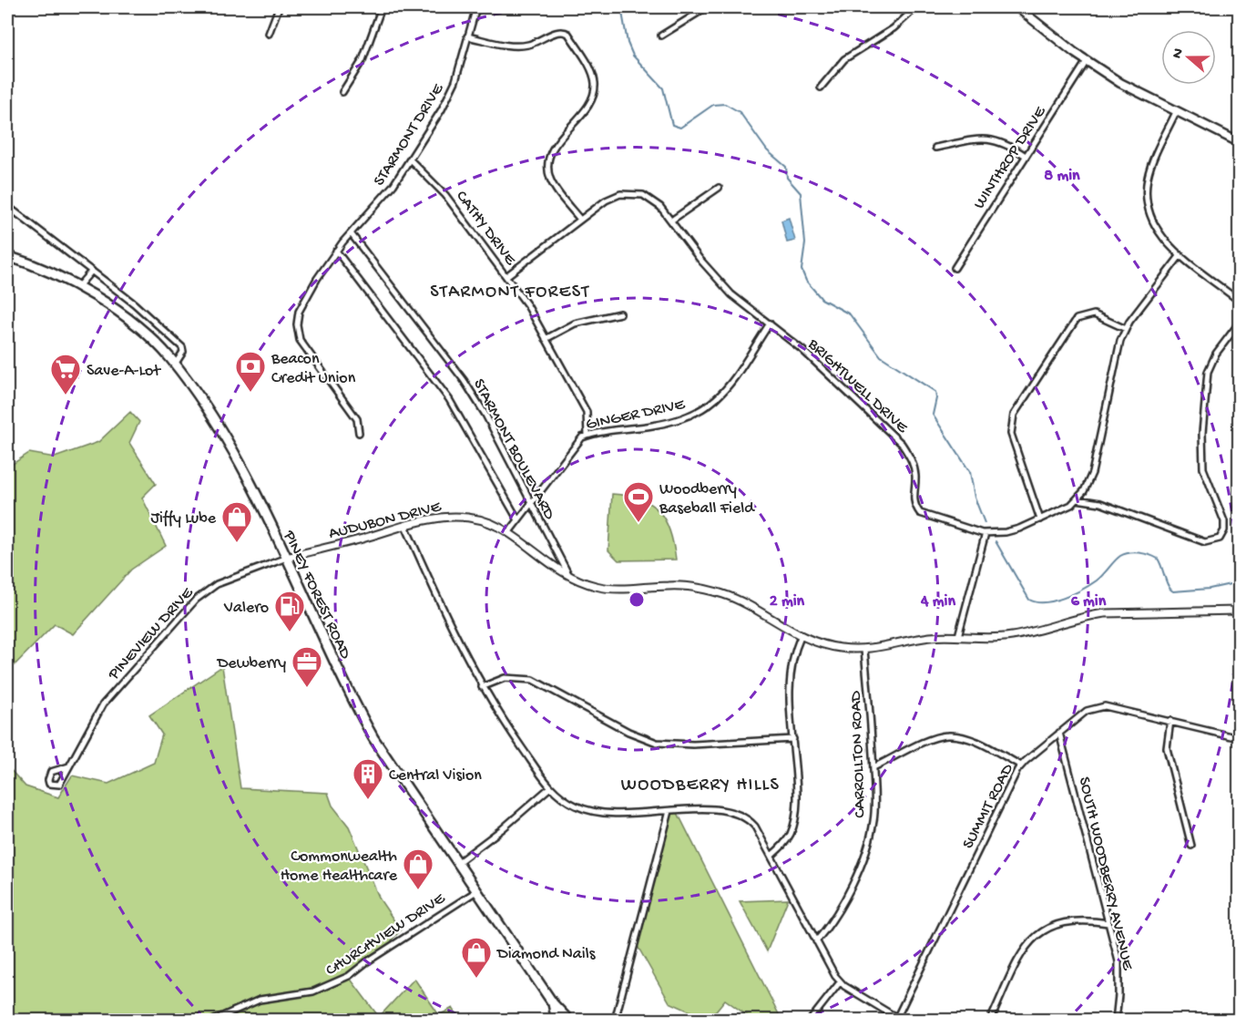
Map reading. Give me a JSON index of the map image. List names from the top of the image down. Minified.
{"streets":{"main road":["PINEY FOREST ROAD"],"street":["STARMONT DRIVE","WINTHROP DRIVE","CATHY DRIVE","BRIGHTWELL DRIVE","GINGER DRIVE","STARMONT BOULEVARD","AUDUBON DRIVE","PINEVIEW DRIVE","CARROLLTON ROAD","SUMMIT ROAD","SOUTH WOODBERRY AVENUE","CHURCHVIEW DRIVE"]},"crossings":[["STARMONT DRIVE","CATHY DRIVE"],["STARMONT DRIVE","STARMONT BOULEVARD"],["CATHY DRIVE","BRIGHTWELL DRIVE"],["CATHY DRIVE","GINGER DRIVE"],["BRIGHTWELL DRIVE","GINGER DRIVE"],["GINGER DRIVE","STARMONT BOULEVARD"],["GINGER DRIVE","AUDUBON DRIVE"],["STARMONT BOULEVARD","AUDUBON DRIVE"],["AUDUBON DRIVE","PINEY FOREST ROAD"],["AUDUBON DRIVE","PINEVIEW DRIVE"],["AUDUBON DRIVE","CARROLLTON ROAD"],["PINEY FOREST ROAD","PINEVIEW DRIVE"],["PINEY FOREST ROAD","CHURCHVIEW DRIVE"],["SUMMIT ROAD","SOUTH WOODBERRY AVENUE"]],"districts":["STARMONT FOREST","WOODBERRY HILLS"],"places":{"bank":["Beacon Credit Union"],"supermarket":["Save-A-Lot"],"sports":["Woodberry Baseball Field"],"shop":["Jiffy Lube","Commonwealth Home Healthcare","Diamond Nails"],"fuel station":["Valero"],"office":["Dewberry"],"building":["Central Vision"]},"north":"left","rings":["8 min","2 min","4 min","6 min"]}
